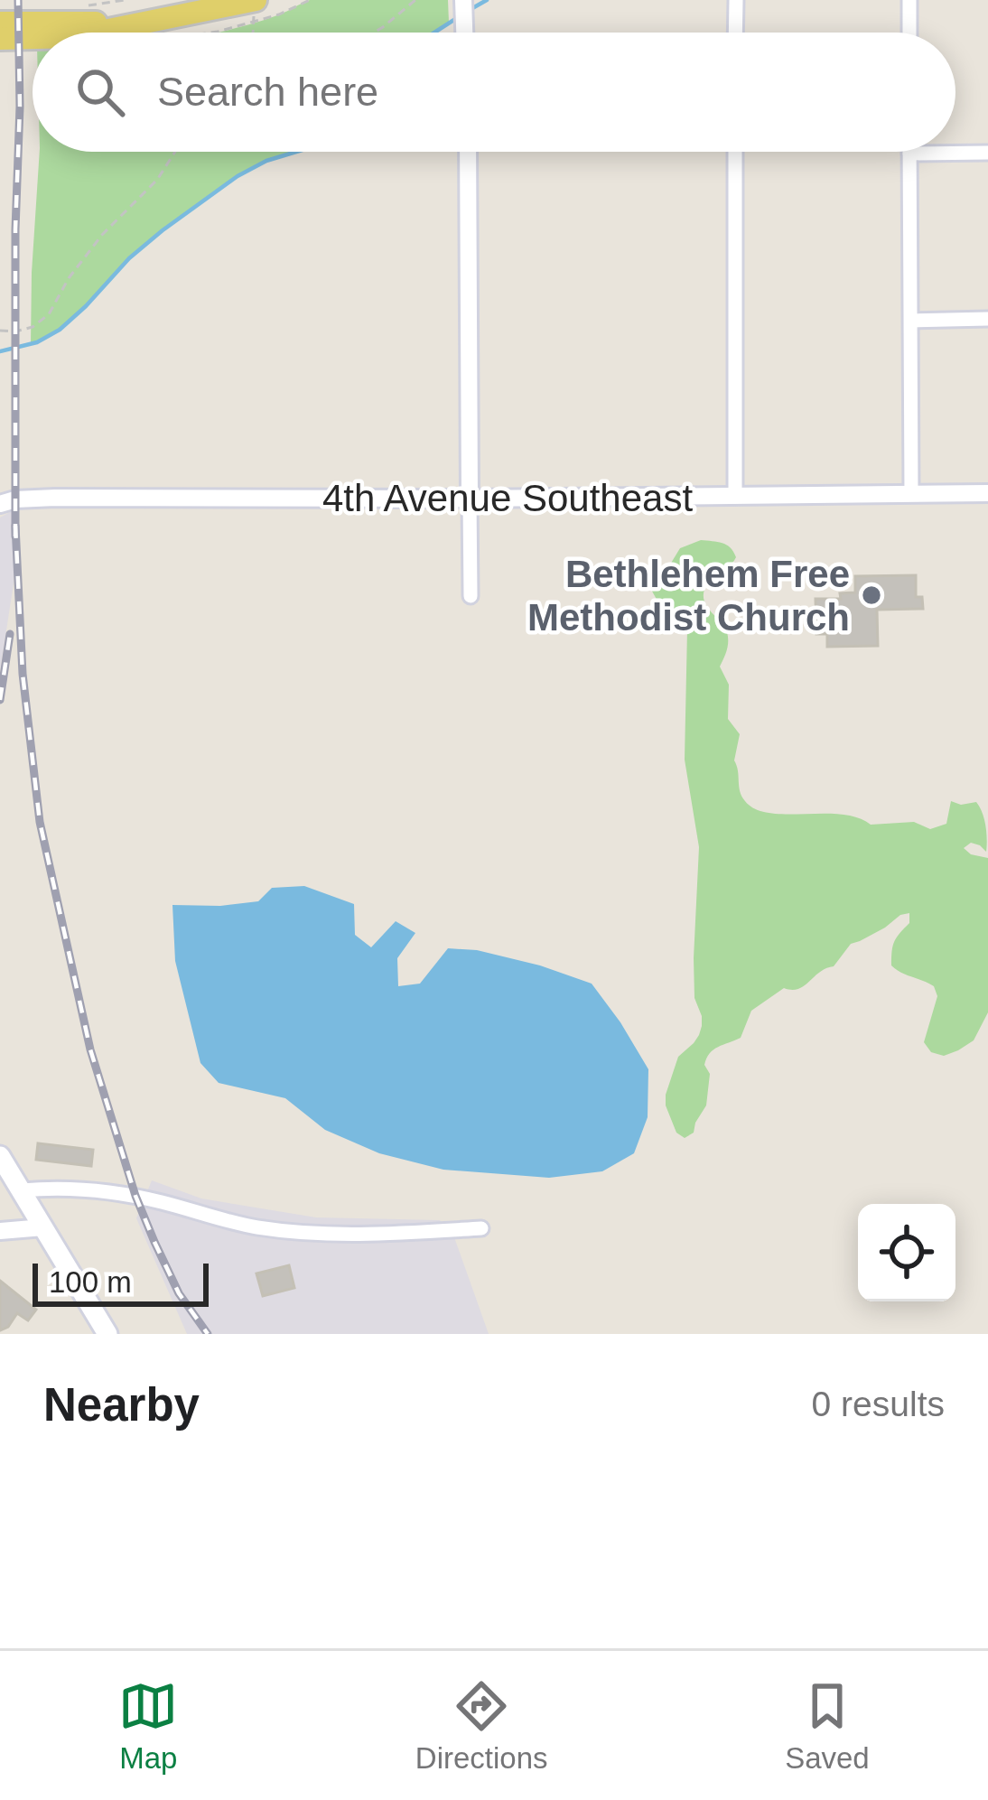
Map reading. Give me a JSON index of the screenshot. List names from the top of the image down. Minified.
{"streets":{"street":["4th Avenue Southeast"]},"places":["Bethlehem Free Methodist Church"],"scale_bar":"100 m","page":{"search":"Search here","scale":"100 m","heading":["Nearby","0 results"],"nav":["Map","Directions","Saved"]}}
